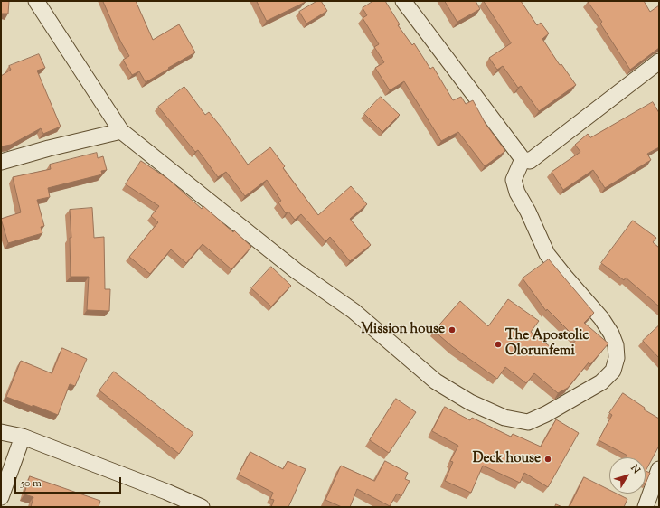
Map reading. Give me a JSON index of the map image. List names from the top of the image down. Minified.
{"places":["Mission house","The Apostolic Olorunfemi","Deck house"],"scale_bar":"50 m","north":"top right"}
